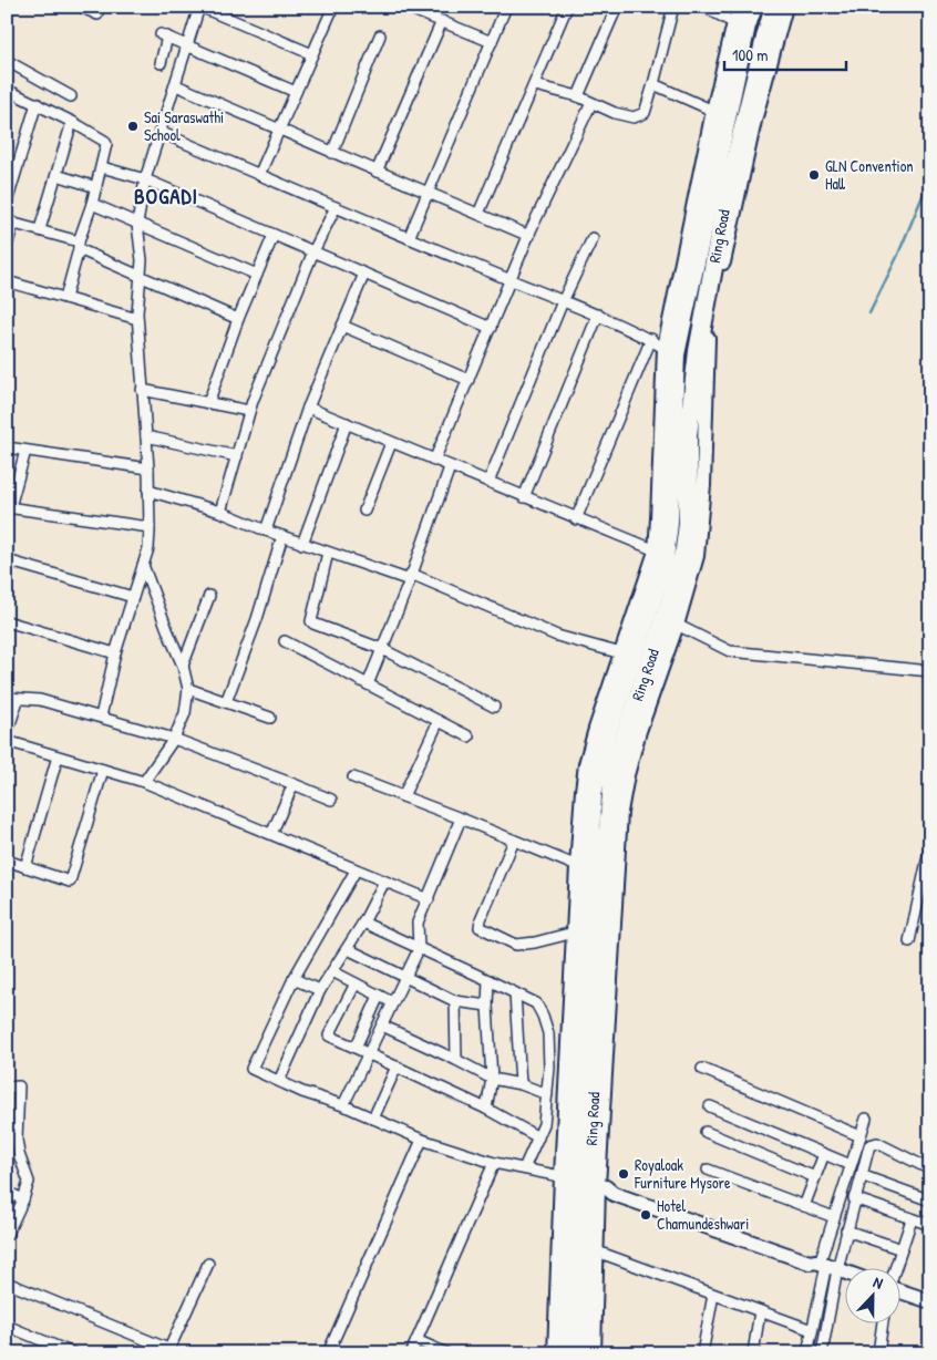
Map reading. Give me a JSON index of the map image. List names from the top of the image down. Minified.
{"streets":{"highway":["Ring Road"]},"districts":["BOGADI"],"places":["Sai Saraswathi School","GLN Convention Hall","Royaloak Furniture Mysore","Hotel Chamundeshwari"],"scale_bar":"100 m","north":"top"}
